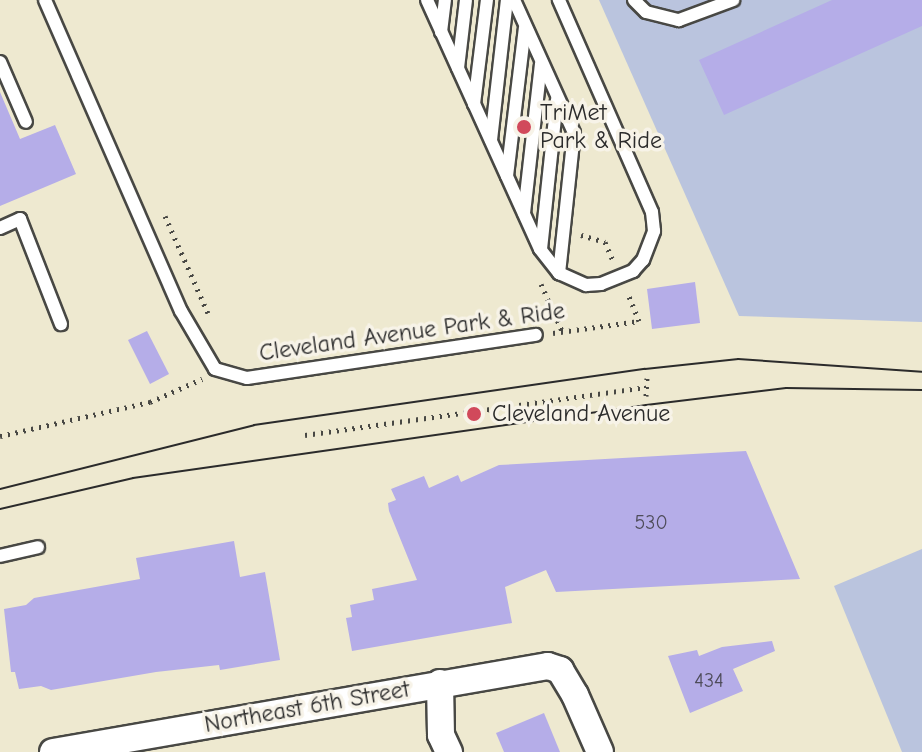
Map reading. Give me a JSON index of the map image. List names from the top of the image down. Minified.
{"streets":{"street":["Northeast 6th Street"],"lane":["Cleveland Avenue Park & Ride"]},"places":["TriMet Park & Ride","Cleveland Avenue"],"house_numbers":["530","434"]}
